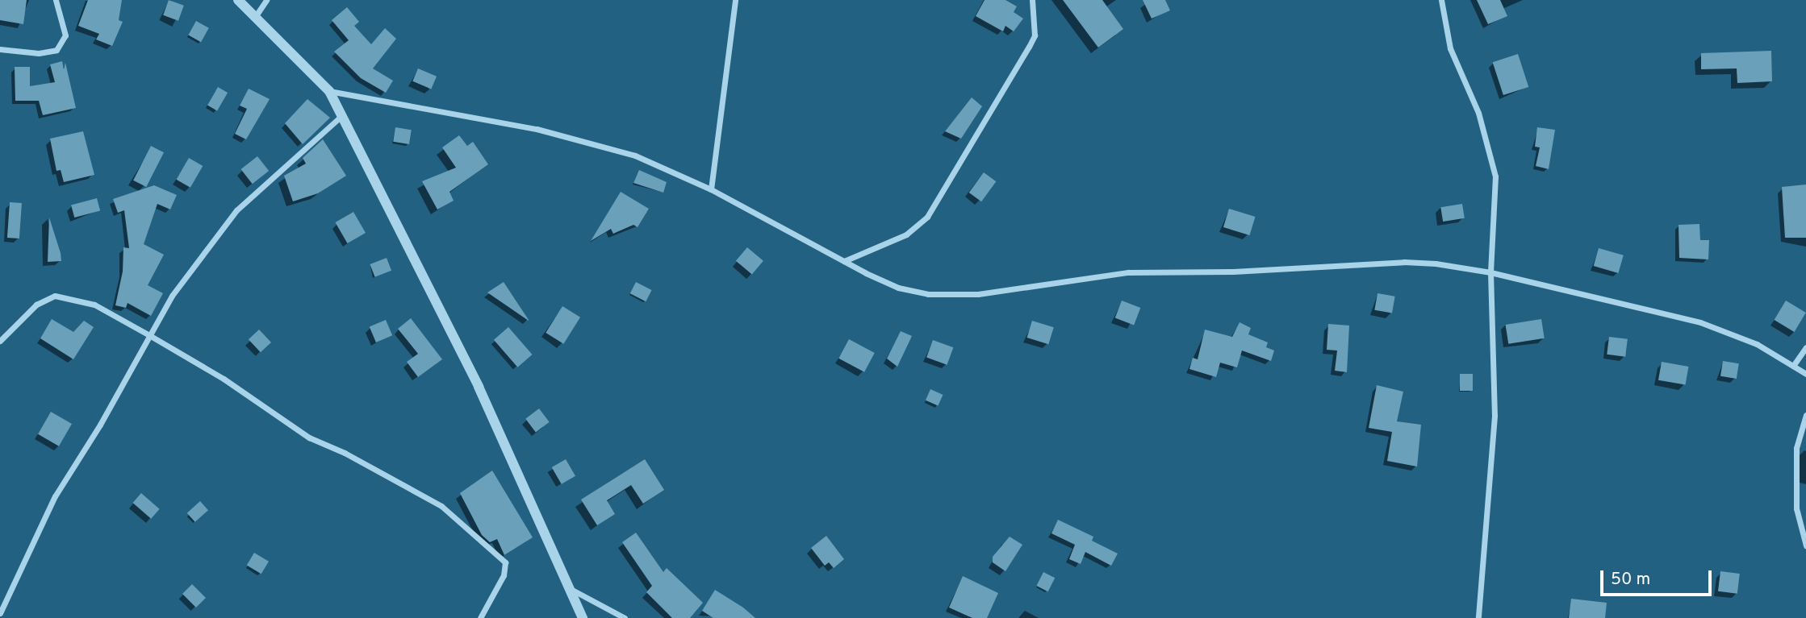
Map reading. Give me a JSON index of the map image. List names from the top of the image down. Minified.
{"scale_bar":"50 m"}
